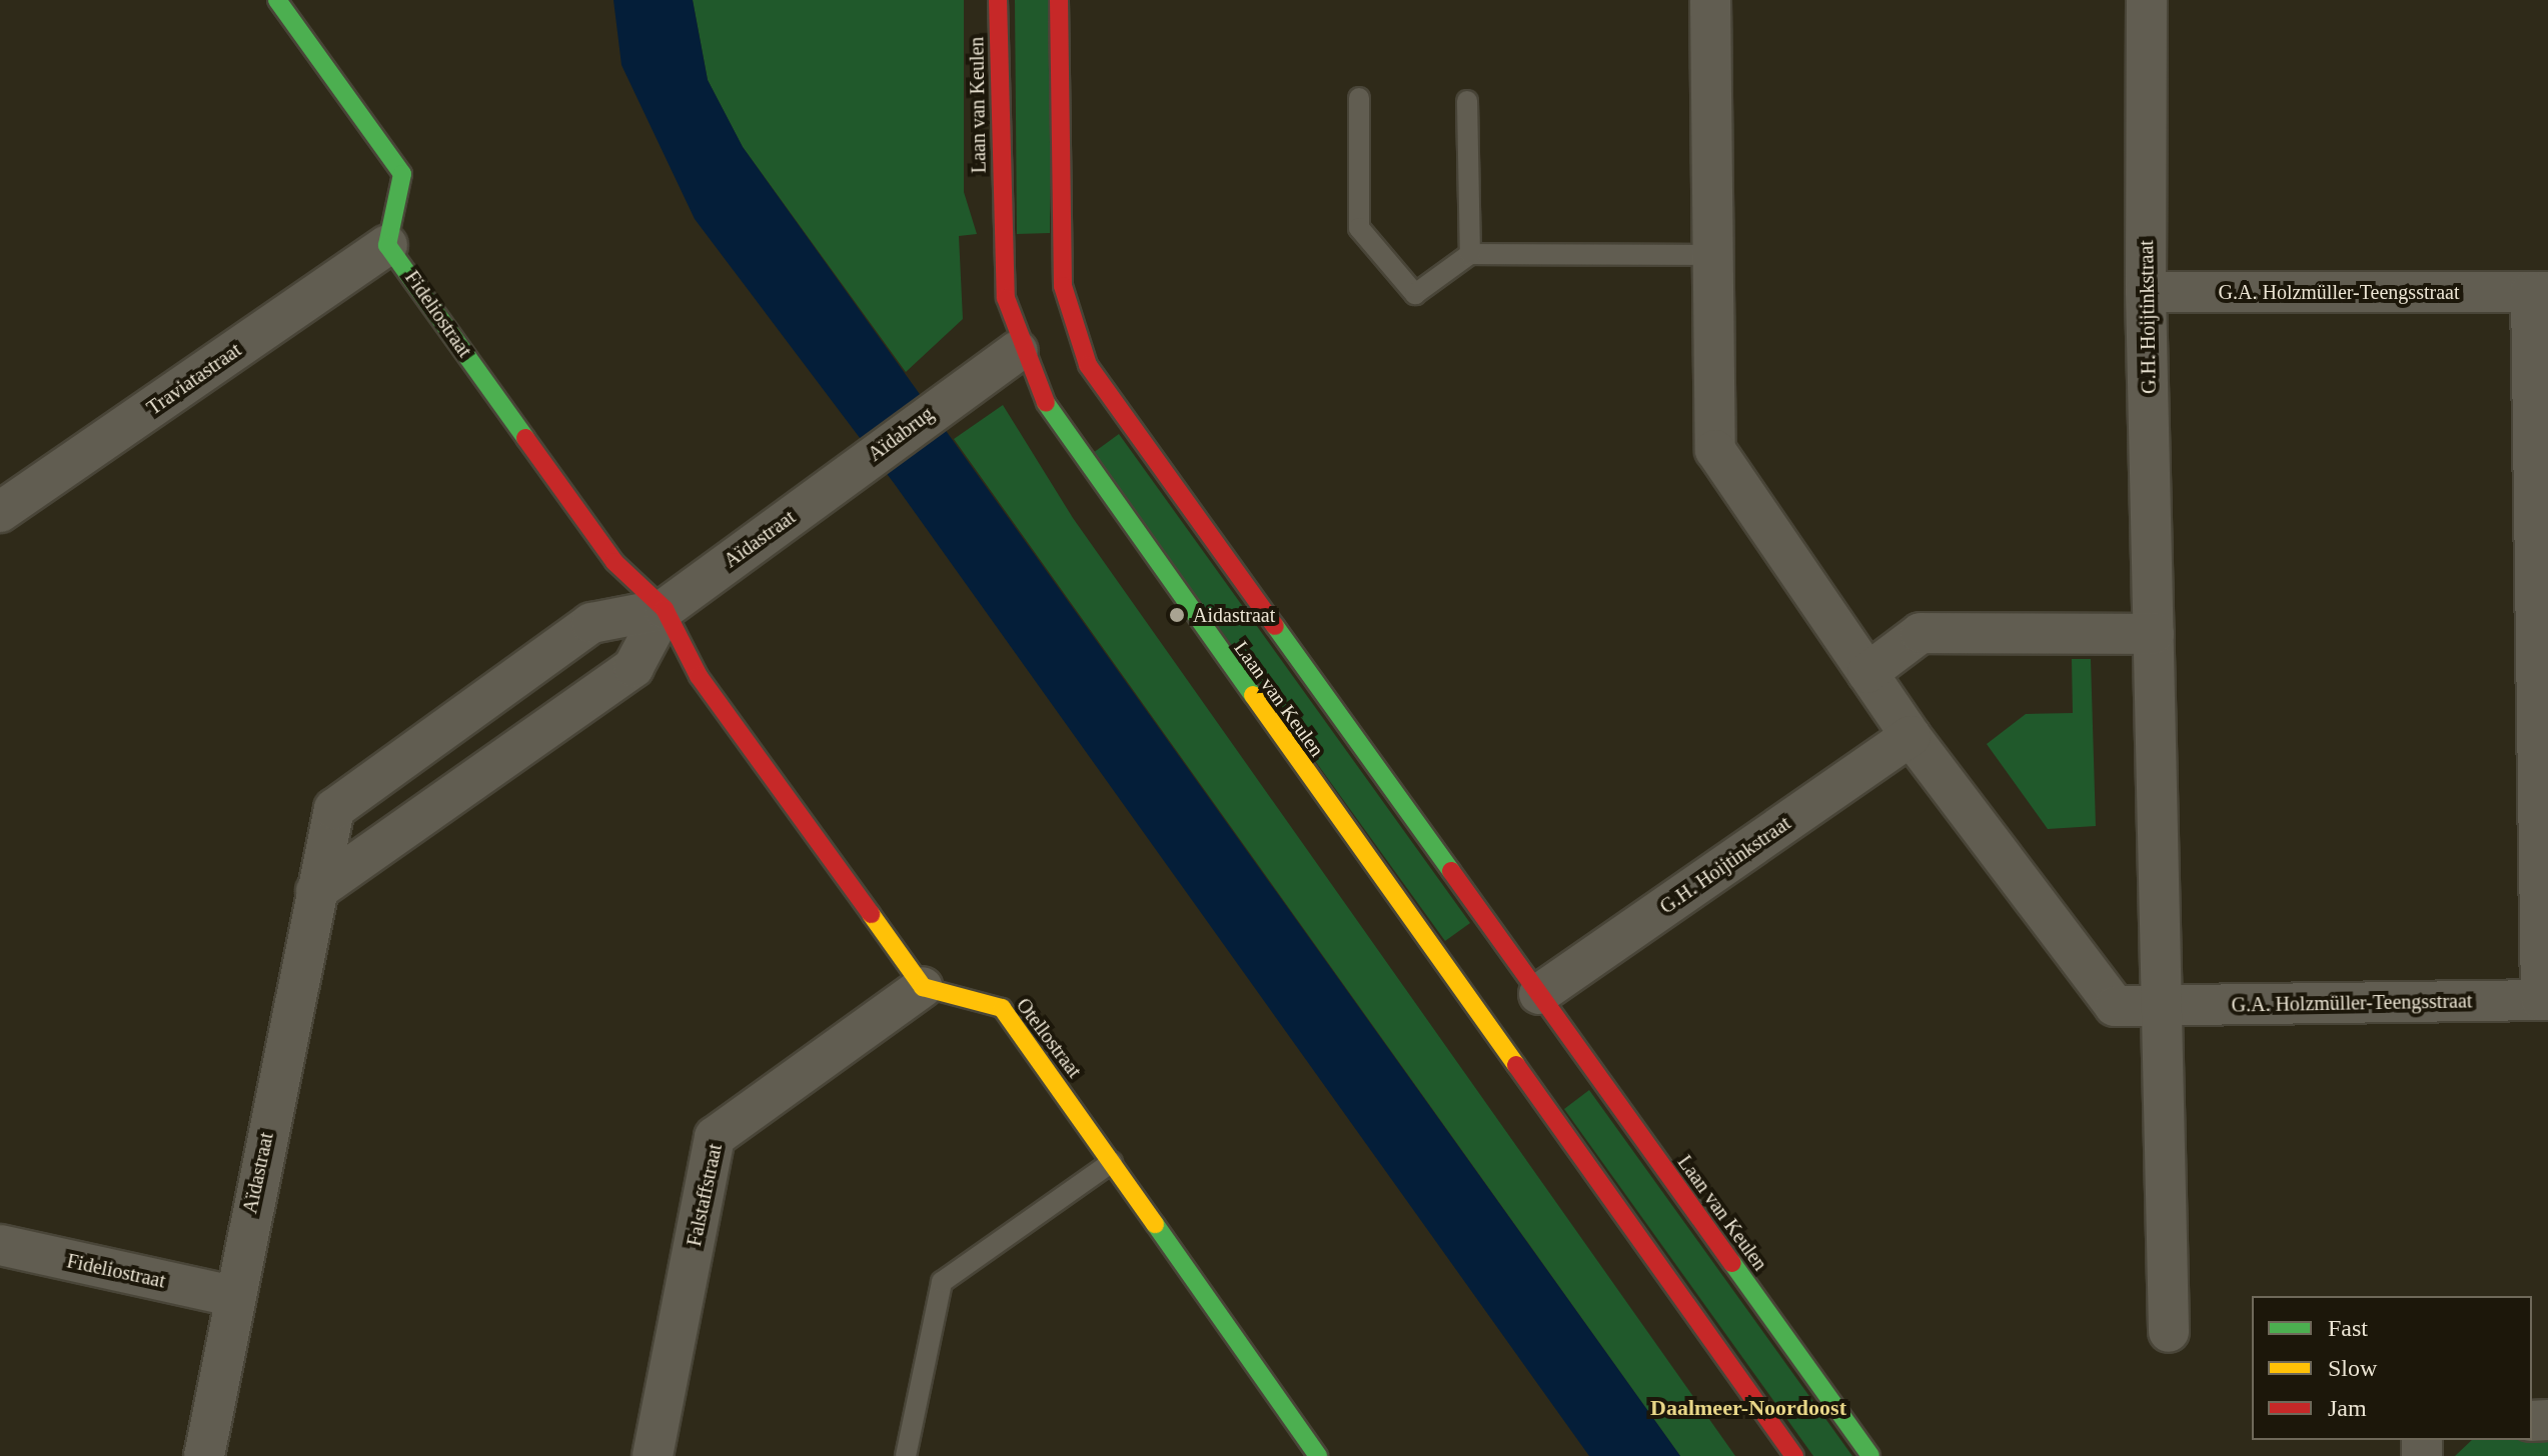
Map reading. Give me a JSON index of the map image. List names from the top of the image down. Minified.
{"streets":{"street":["Laan van Keulen","G.A. Holzmüller-Teengsstraat","Fideliostraat","G.H. Hoijtinkstraat","Traviatastraat","Aïdabrug","Aïdastraat","Otellostraat","Falstaffstraat"]},"crossings":[["Laan van Keulen","G.H. Hoijtinkstraat"],["Laan van Keulen","Aïdabrug"],["G.A. Holzmüller-Teengsstraat","G.H. Hoijtinkstraat"],["Fideliostraat","Traviatastraat"],["Fideliostraat","Aïdastraat"],["Aïdabrug","Aïdastraat"],["Otellostraat","Falstaffstraat"]],"districts":["Daalmeer-Noordoost"],"places":["Aidastraat"],"legend":["Fast","Slow","Jam"]}
